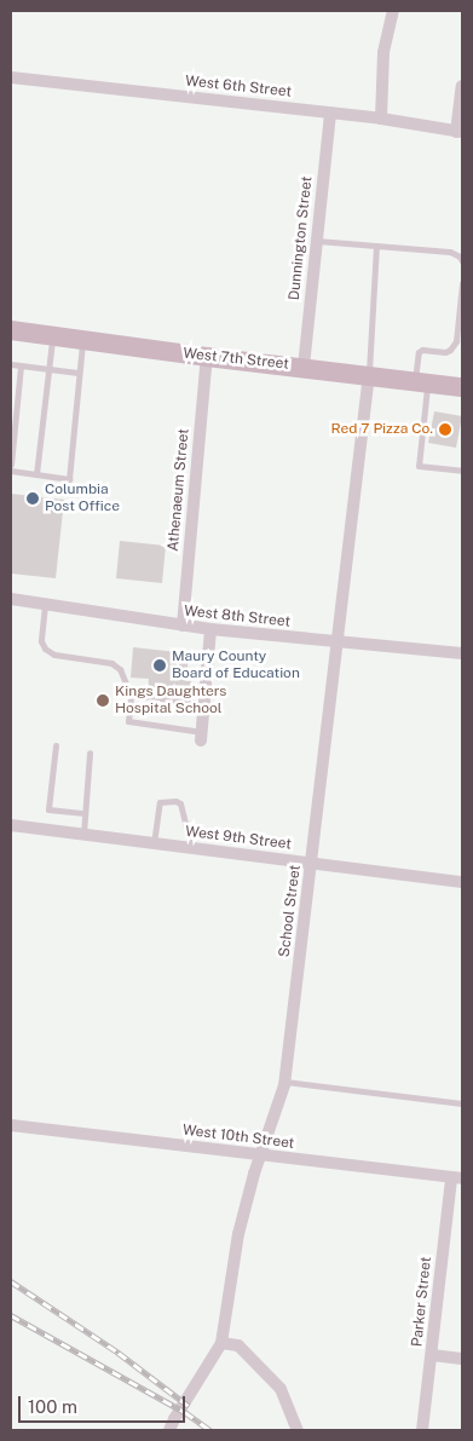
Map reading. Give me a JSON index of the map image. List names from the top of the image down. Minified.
{"streets":{"main road":["West 7th Street"],"street":["West 6th Street","Dunnington Street","Athenaeum Street","West 8th Street","West 9th Street","School Street","West 10th Street","Parker Street"]},"crossings":[["West 6th Street","Dunnington Street"],["Dunnington Street","West 7th Street"],["West 7th Street","Athenaeum Street"],["West 7th Street","School Street"],["Athenaeum Street","West 8th Street"],["West 8th Street","School Street"],["West 9th Street","School Street"],["School Street","West 10th Street"],["West 10th Street","Parker Street"]],"places":["Red 7 Pizza Co.","Columbia Post Office","Maury County Board of Education","Kings Daughters Hospital School"],"scale_bar":"100 m"}
